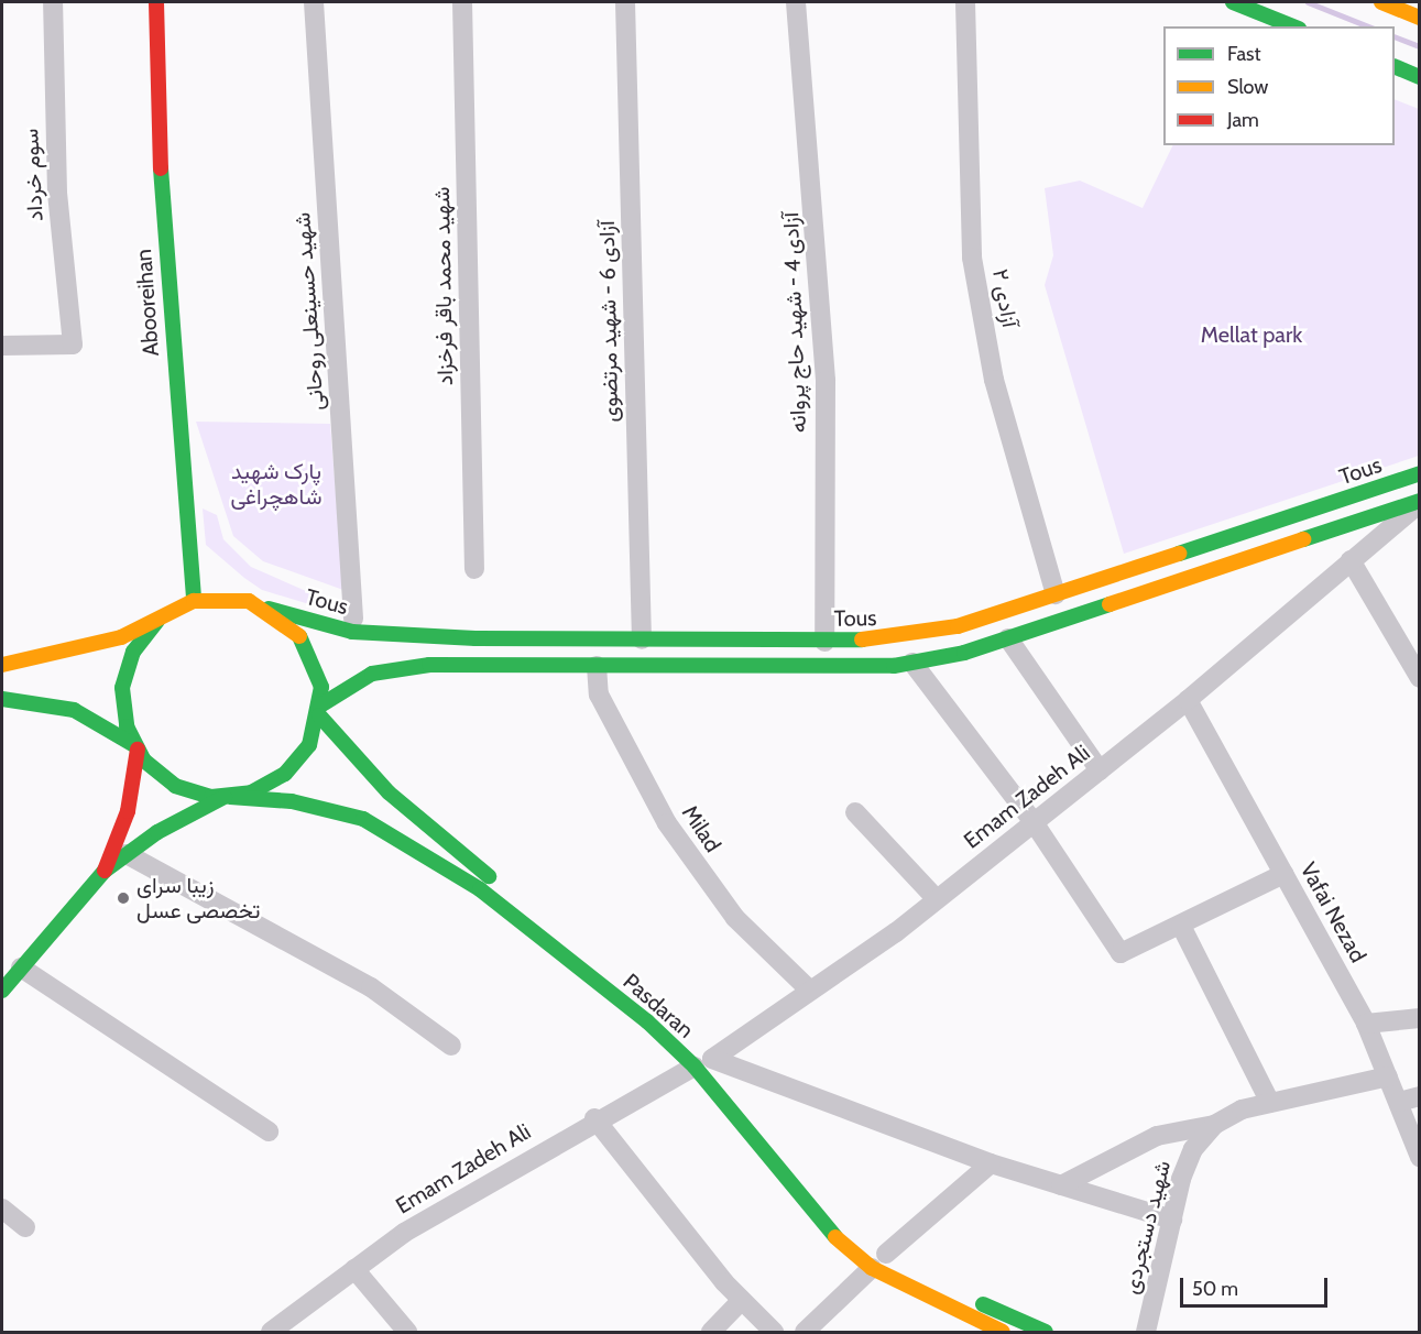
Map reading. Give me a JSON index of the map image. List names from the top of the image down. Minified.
{"streets":{"street":["سوم خرداد","شهید محمد باقر فرخزاد","آزادی ۲","Abooreihan","شهید حسینعلی روحانی","آزادی 6 - شهید مرتضوی","آزادی 4 - شهید حاج پروانه","Tous","Emam Zadeh Ali","Milad","Vafai Nezad","Pasdaran","شهید دستجردی"]},"crossings":[["آزادی ۲","Tous"],["Abooreihan","Tous"],["Abooreihan","Pasdaran"],["آزادی 6 - شهید مرتضوی","Tous"],["آزادی 4 - شهید حاج پروانه","Tous"],["Tous","Pasdaran"],["Emam Zadeh Ali","Milad"],["Emam Zadeh Ali","Vafai Nezad"],["Emam Zadeh Ali","Pasdaran"],["Vafai Nezad","شهید دستجردی"]],"parks":["Mellat park","پارک شهید شاهچراغی"],"places":["زیبا سرای تخصصی عسل"],"legend":["Fast","Slow","Jam"],"scale_bar":"50 m"}
